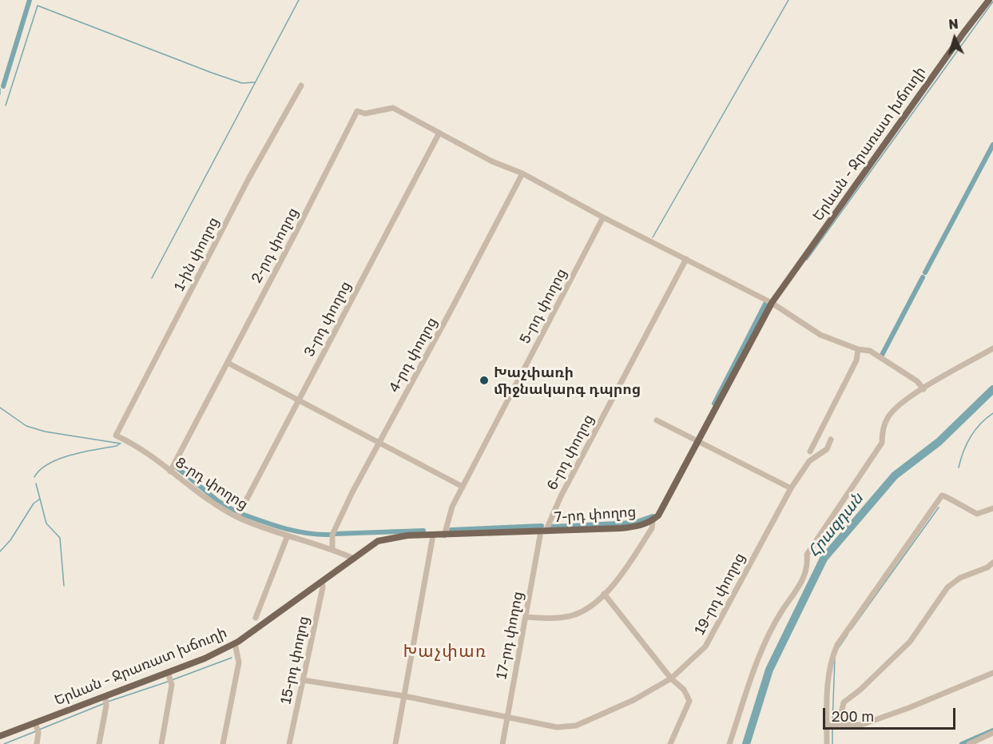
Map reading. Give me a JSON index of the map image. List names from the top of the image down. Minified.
{"streets":{"main road":["Երևան - Ջրառատ խճուղի","7-րդ փողոց"],"street":["2-րդ փողոց","1-ին փողոց","5-րդ փողոց","3-րդ փողոց","4-րդ փողոց","6-րդ փողոց","8-րդ փողոց","19-րդ փողոց","17-րդ փողոց","15-րդ փողոց"]},"crossings":[["Երևան - Ջրառատ խճուղի","8-րդ փողոց"],["Երևան - Ջրառատ խճուղի","7-րդ փողոց"],["Երևան - Ջրառատ խճուղի","15-րդ փողոց"],["2-րդ փողոց","3-րդ փողոց"],["2-րդ փողոց","8-րդ փողոց"],["1-ին փողոց","8-րդ փողոց"],["5-րդ փողոց","7-րդ փողոց"],["3-րդ փողոց","8-րդ փողոց"],["4-րդ փողոց","8-րդ փողոց"],["6-րդ փողոց","7-րդ փողոց"],["6-րդ փողոց","17-րդ փողոց"],["8-րդ փողոց","7-րդ փողոց"],["7-րդ փողոց","17-րդ փողոց"],["19-րդ փողոց","17-րդ փողոց"],["19-րդ փողոց","15-րդ փողոց"]],"districts":["Խաչփառ"],"water":["Հրազդան"],"places":["Խաչփառի միջնակարգ դպրոց"],"scale_bar":"200 m","north":"top"}
